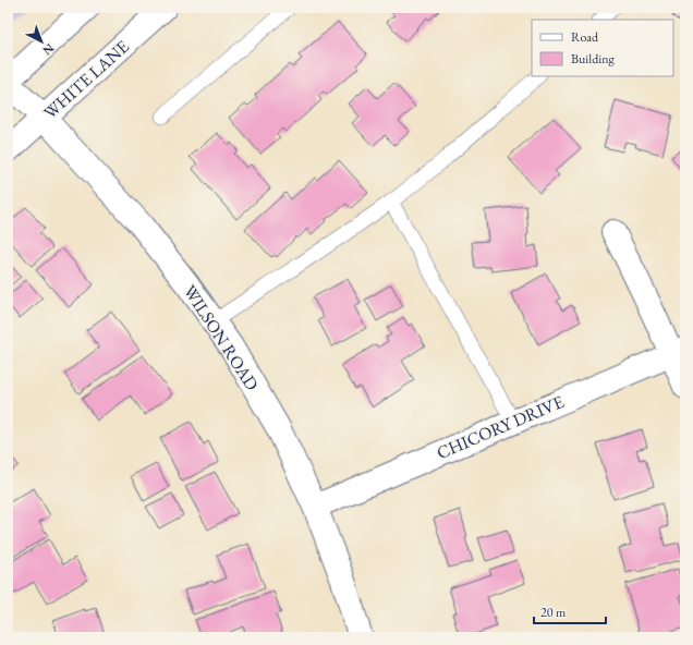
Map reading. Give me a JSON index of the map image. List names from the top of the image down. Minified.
{"streets":{"street":["WHITE LANE","WILSON ROAD","CHICORY DRIVE"]},"crossings":[["WHITE LANE","WILSON ROAD"],["WILSON ROAD","CHICORY DRIVE"]],"legend":["Road","Building"],"scale_bar":"20 m","north":"bottom right"}
